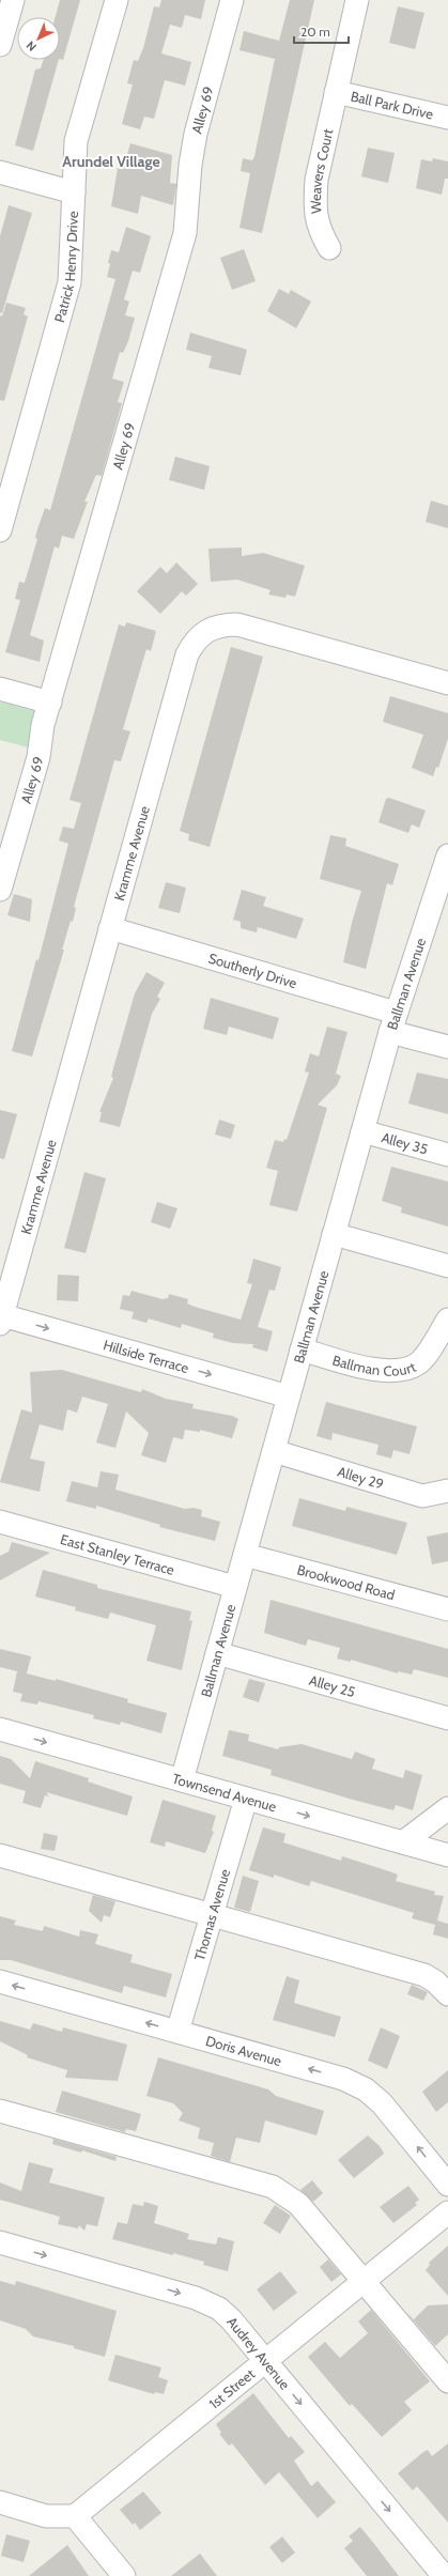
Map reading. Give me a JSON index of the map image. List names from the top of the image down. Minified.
{"streets":{"street":["Ball Park Drive","Alley 69","Weavers Court","Patrick Henry Drive","Kramme Avenue","Southerly Drive","Ballman Avenue","Alley 35","Hillside Terrace","Ballman Court","Alley 29","East Stanley Terrace","Brookwood Road","Alley 25","Townsend Avenue","Thomas Avenue","Doris Avenue","Audrey Avenue","1st Street"]},"crossings":[["Ball Park Drive","Weavers Court"],["Kramme Avenue","Southerly Drive"],["Kramme Avenue","Hillside Terrace"],["Southerly Drive","Ballman Avenue"],["Ballman Avenue","Alley 35"],["Ballman Avenue","Hillside Terrace"],["Ballman Avenue","Ballman Court"],["Ballman Avenue","Alley 29"],["Ballman Avenue","East Stanley Terrace"],["Ballman Avenue","Brookwood Road"],["Ballman Avenue","Alley 25"],["Ballman Avenue","Townsend Avenue"],["Townsend Avenue","Thomas Avenue"],["Thomas Avenue","Doris Avenue"],["Audrey Avenue","1st Street"]],"one_way":["Hillside Terrace"],"districts":["Arundel Village"],"scale_bar":"20 m","north":"bottom left"}
